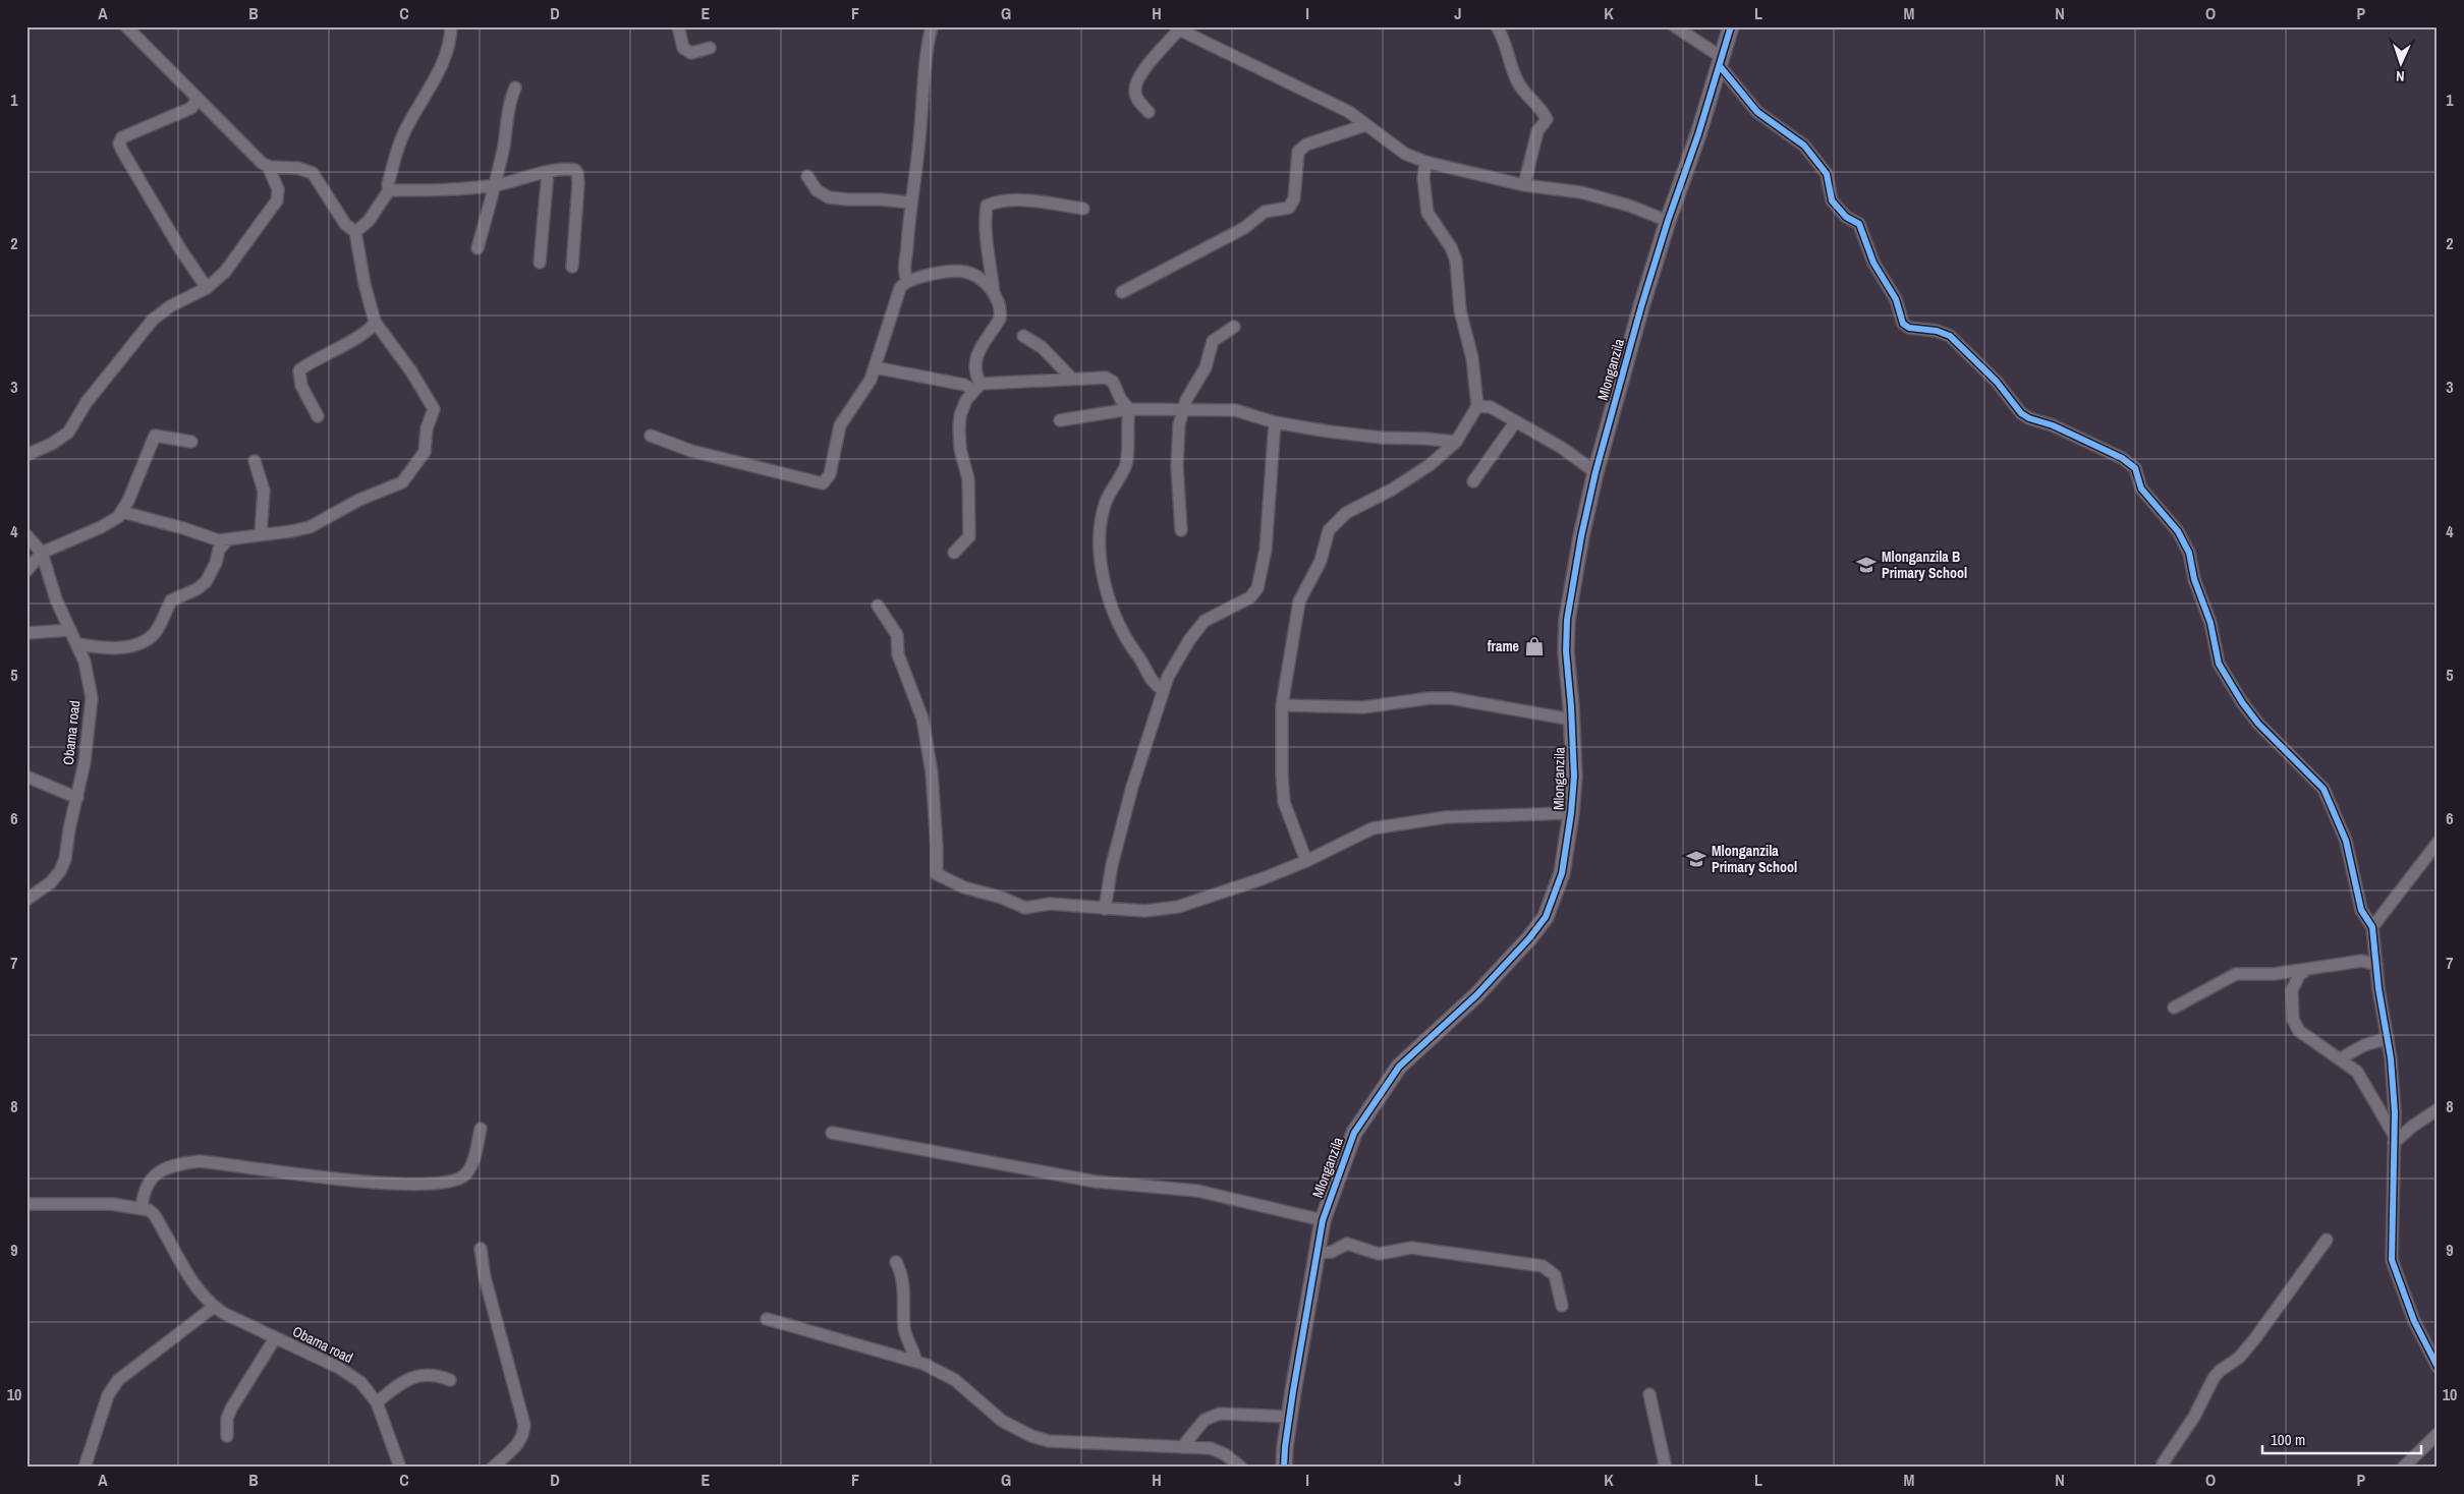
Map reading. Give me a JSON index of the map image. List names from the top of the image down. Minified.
{"streets":{"street":["Mlonganzila","Obama road"]},"places":{"school or university":["Mlonganzila B Primary School","Mlonganzila Primary School"],"shop":["frame"]},"scale_bar":"100 m","north":"bottom","grid":{"columns":["A","B","C","D","E","F","G","H","I","J","K","L","M","N","O","P"],"rows":["1","2","3","4","5","6","7","8","9","10"]}}
